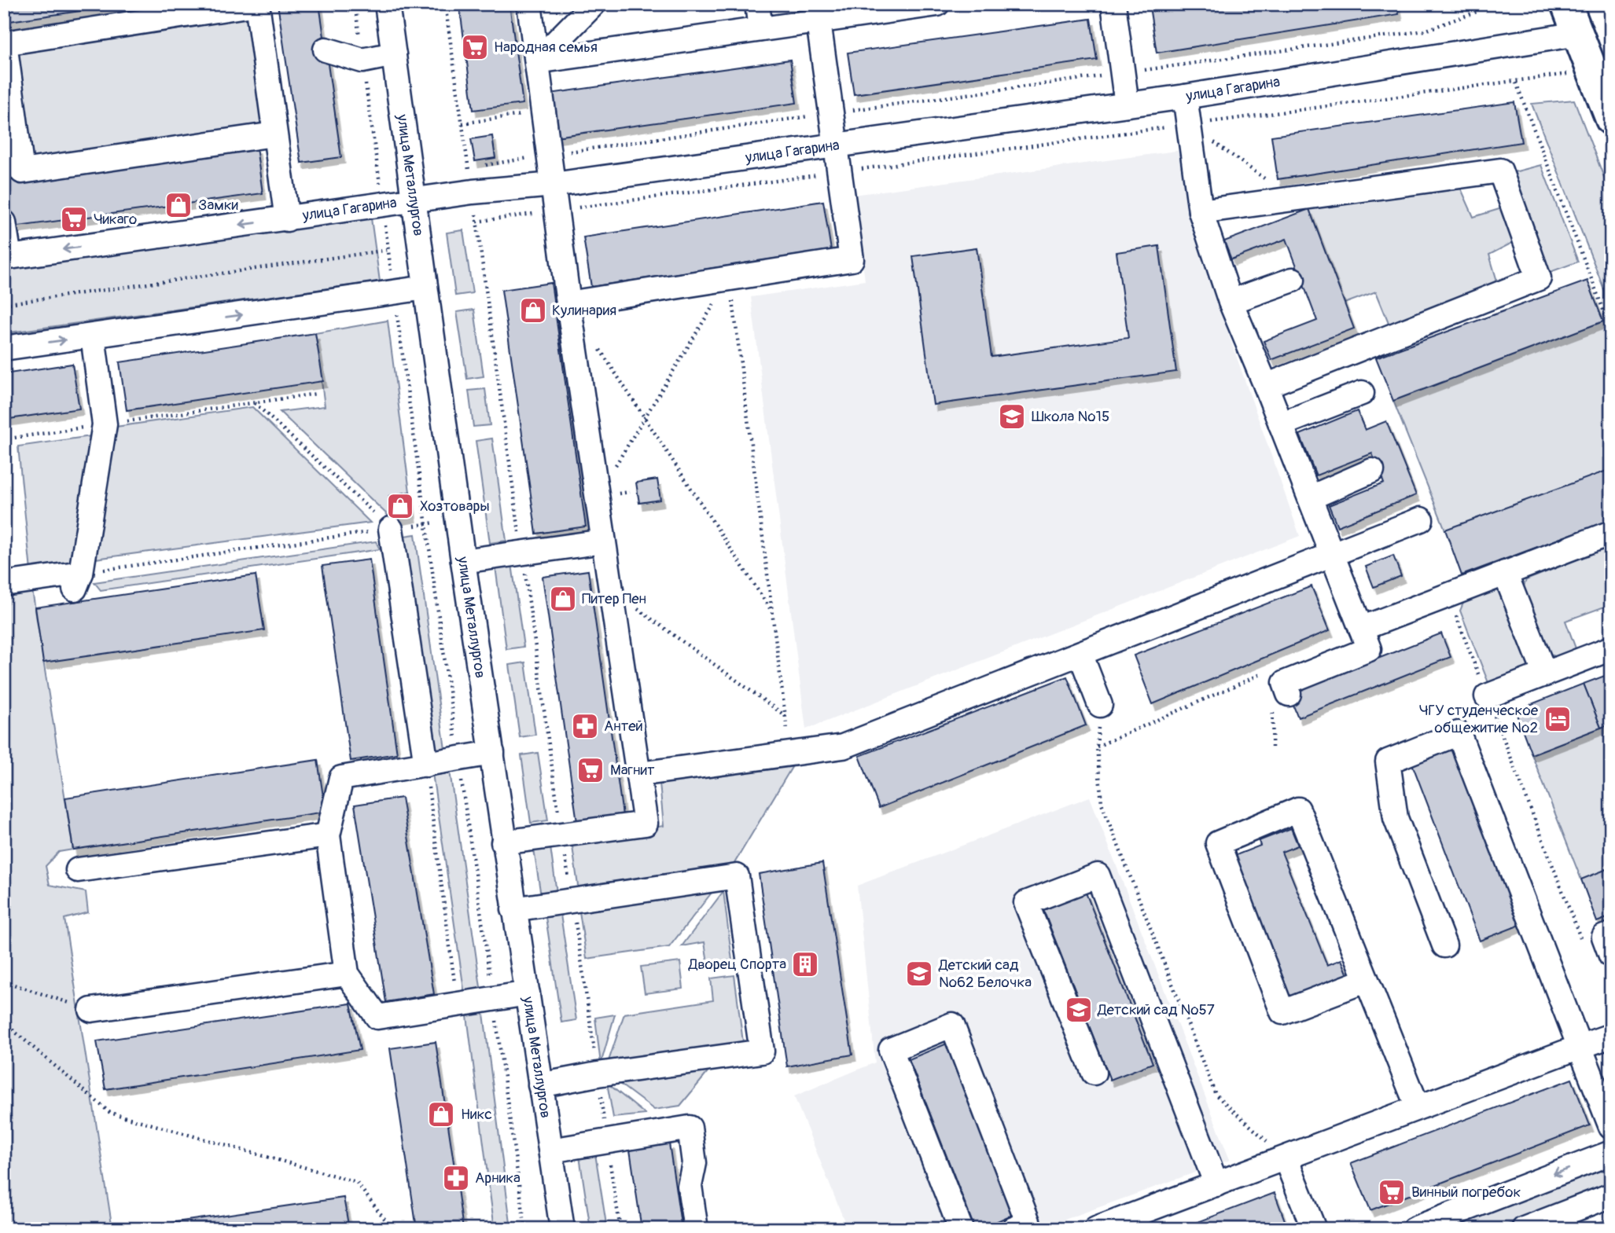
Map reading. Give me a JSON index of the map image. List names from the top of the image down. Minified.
{"streets":{"street":["улица Гагарина","улица Металлургов"]},"crossings":[["улица Гагарина","улица Металлургов"]],"places":{"supermarket":["Народная семья","Чикаго","Магнит","Винный погребок"],"shop":["Замки","Кулинария","Хозтовары","Питер Пен","Никс"],"school or university":["Школа №15","Детский сад №62 Белочка","Детский сад №57"],"hotel":["ЧГУ студенческое общежитие №2"],"pharmacy":["Антей","Арника"],"building":["Дворец Спорта"]}}
